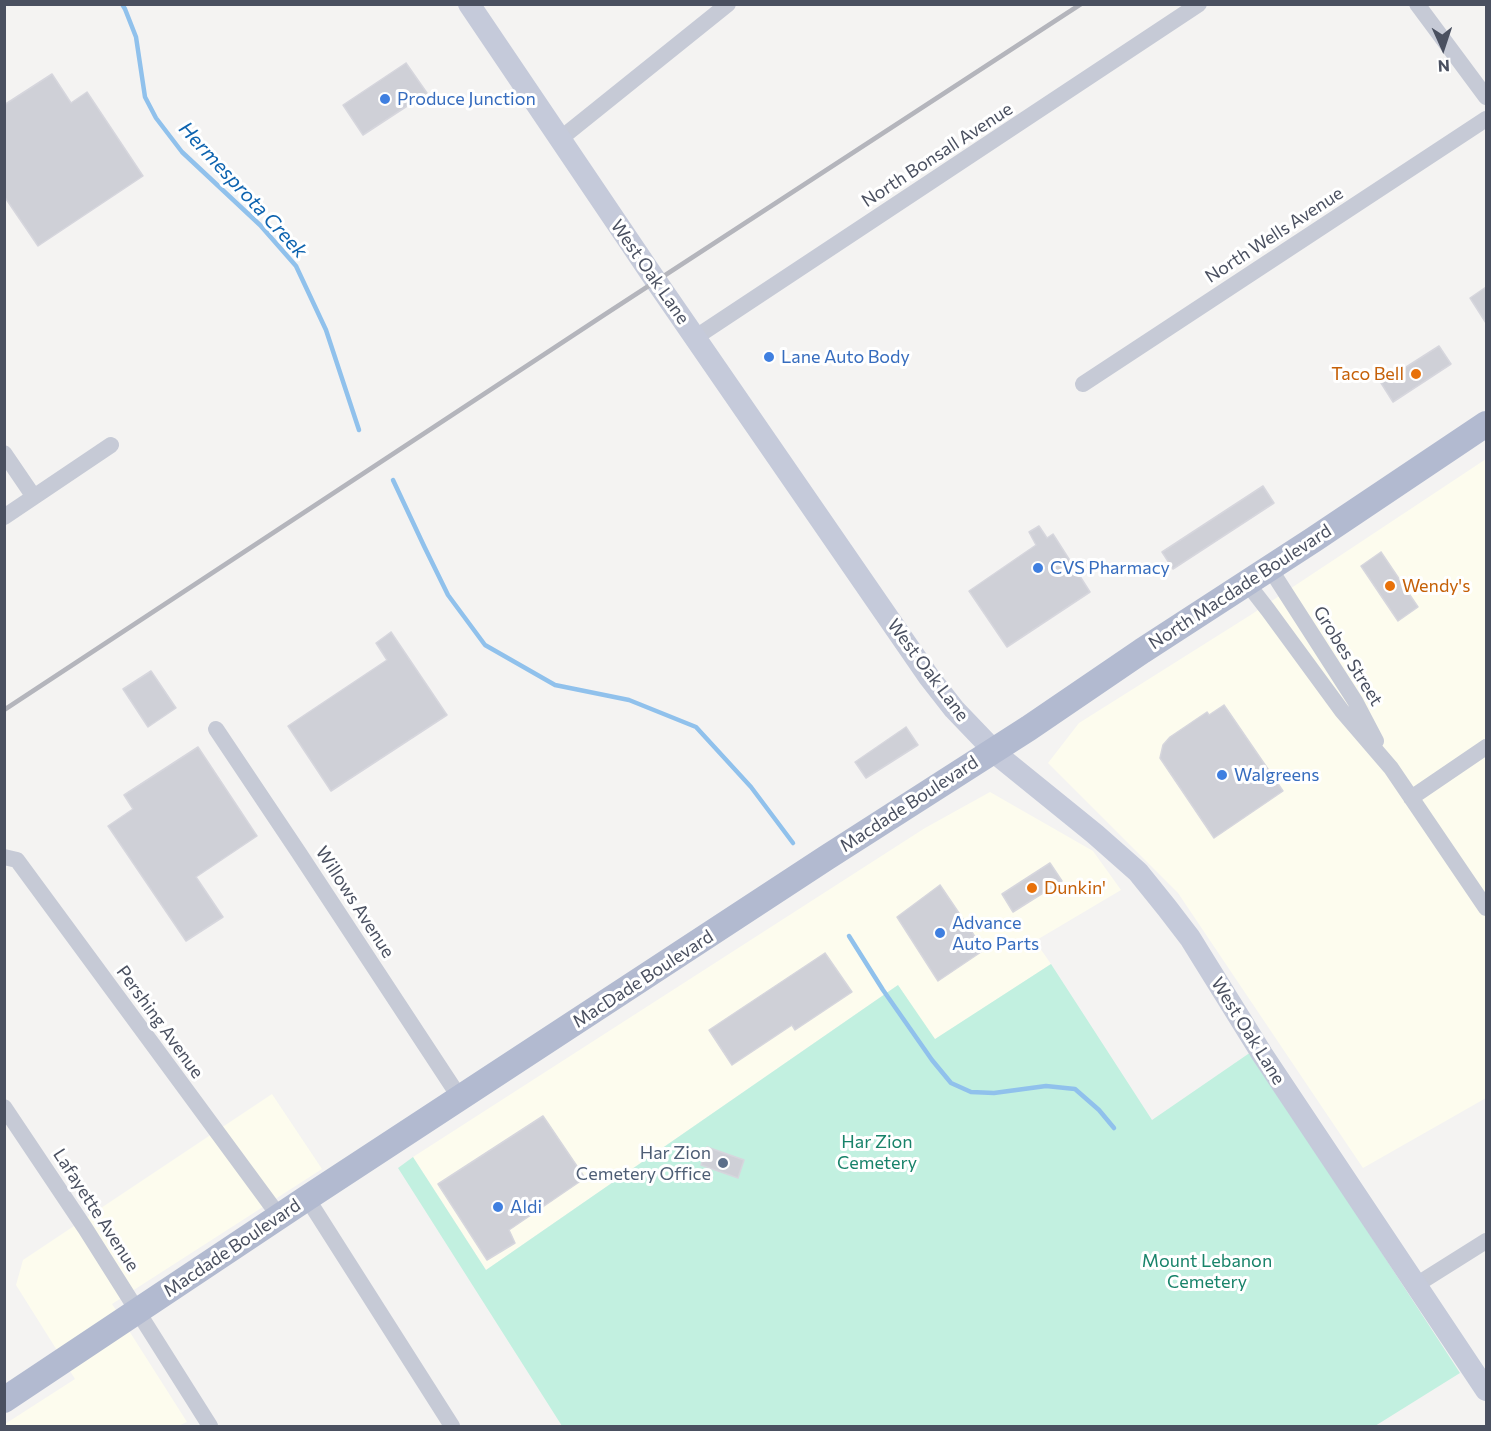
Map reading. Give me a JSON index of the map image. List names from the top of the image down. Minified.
{"streets":{"main road":["West Oak Lane","North Macdade Boulevard","Macdade Boulevard","MacDade Boulevard"],"street":["North Bonsall Avenue","North Wells Avenue","Grobes Street","Willows Avenue","Pershing Avenue","Lafayette Avenue"]},"crossings":[["North Bonsall Avenue","West Oak Lane"],["West Oak Lane","North Macdade Boulevard"],["West Oak Lane","Macdade Boulevard"],["North Macdade Boulevard","Grobes Street"],["North Macdade Boulevard","Macdade Boulevard"],["Macdade Boulevard","Willows Avenue"],["Macdade Boulevard","MacDade Boulevard"],["Macdade Boulevard","Pershing Avenue"],["Macdade Boulevard","Lafayette Avenue"],["Willows Avenue","MacDade Boulevard"]],"water":["Hermesprota Creek"],"parks":["Har Zion Cemetery","Mount Lebanon Cemetery"],"places":["Produce Junction","Lane Auto Body","Taco Bell","CVS Pharmacy","Wendy's","Walgreens","Dunkin'","Advance Auto Parts","Har Zion Cemetery Office","Aldi"],"north":"bottom"}
